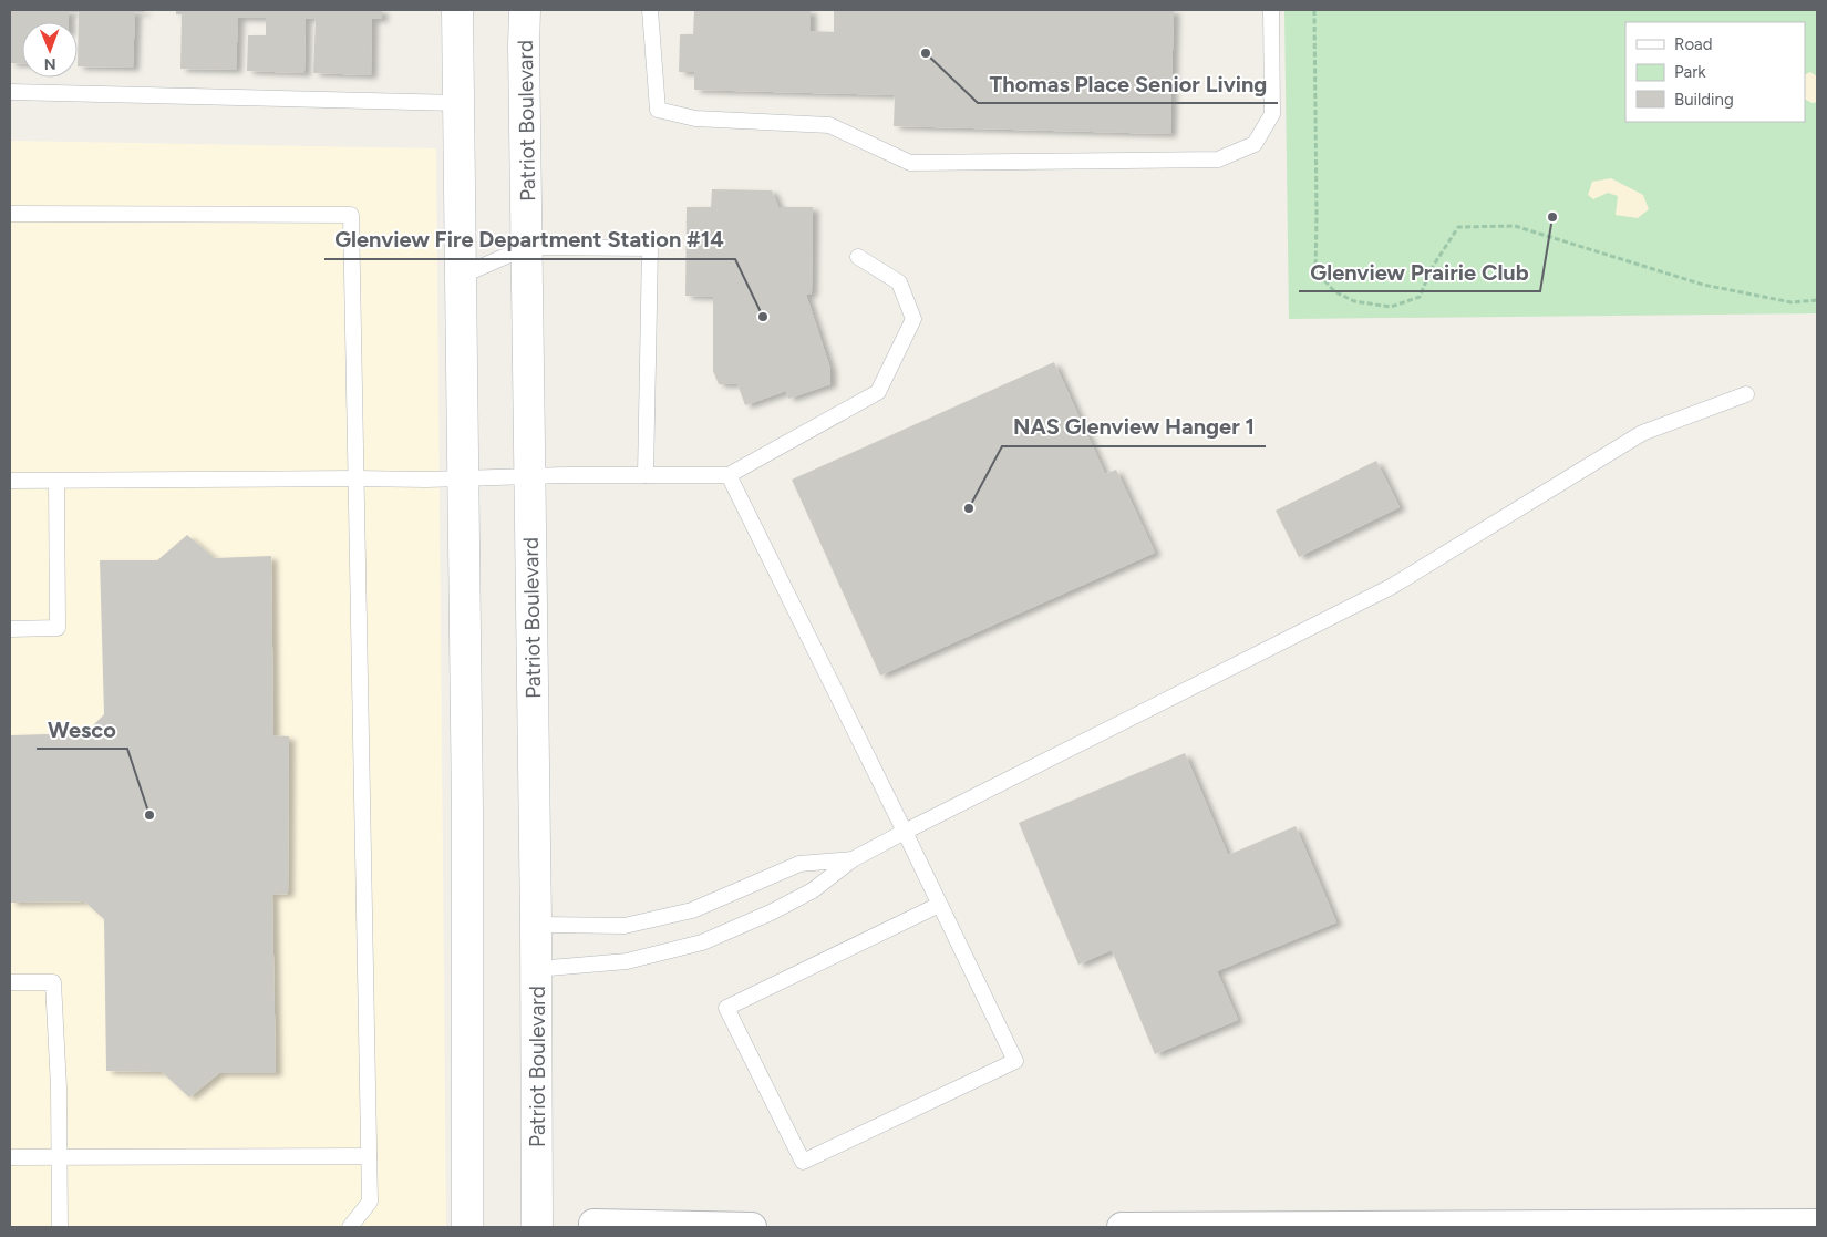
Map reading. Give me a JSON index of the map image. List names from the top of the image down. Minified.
{"streets":{"main road":["Patriot Boulevard"]},"places":["Thomas Place Senior Living","Glenview Prairie Club","Glenview Fire Department Station #14","NAS Glenview Hanger 1","Wesco"],"legend":["Road","Park","Building"],"north":"bottom"}
